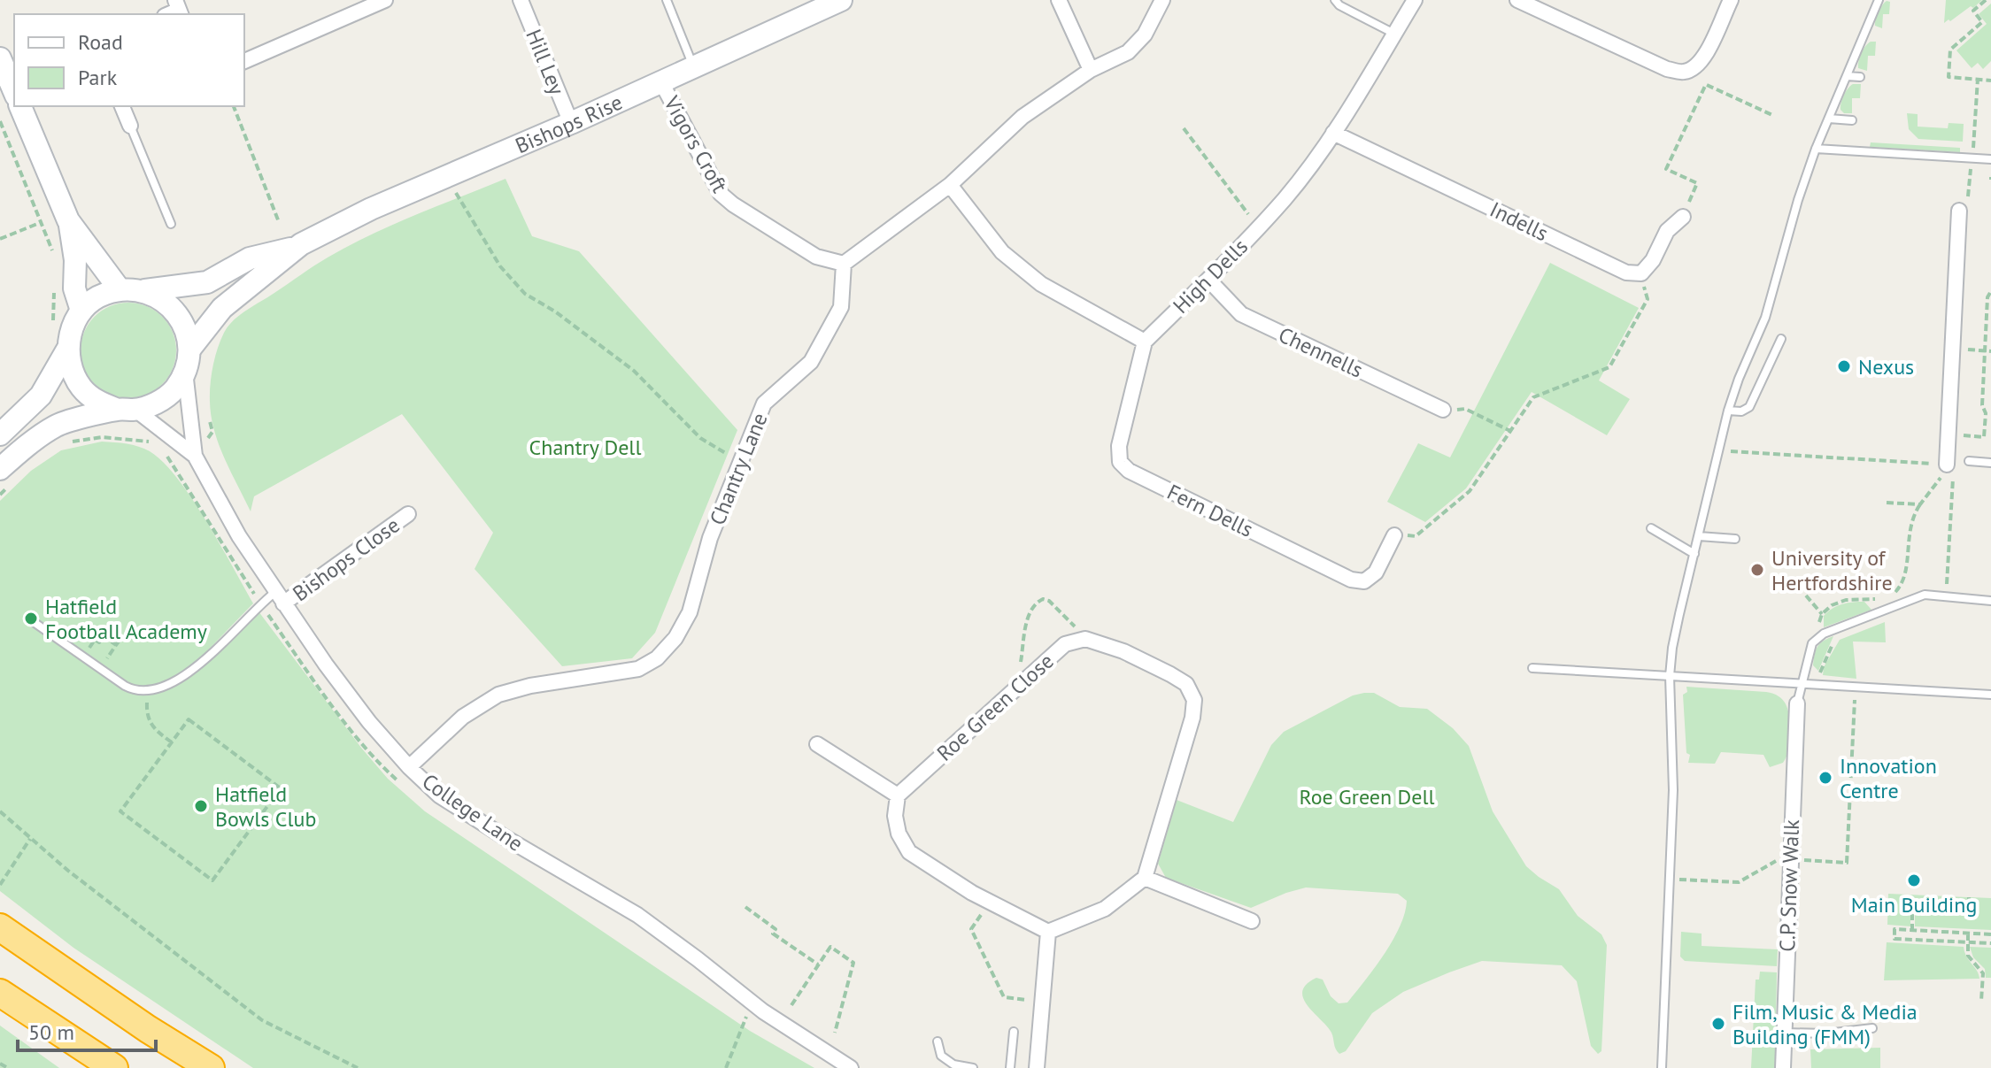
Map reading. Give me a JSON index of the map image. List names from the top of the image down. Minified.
{"streets":{"main road":["Bishops Rise"],"street":["Hill Ley","Vigors Croft","Indells","High Dells","Chennells","Chantry Lane","Fern Dells","Bishops Close","Roe Green Close","College Lane","C.P. Snow Walk"]},"crossings":[["Hill Ley","Bishops Rise"],["Bishops Rise","Vigors Croft"],["Bishops Rise","College Lane"],["Vigors Croft","Chantry Lane"],["Indells","High Dells"],["High Dells","Chennells"],["High Dells","Fern Dells"],["Chantry Lane","College Lane"],["Bishops Close","College Lane"]],"parks":["Chantry Dell","Roe Green Dell"],"places":["Nexus","University of Hertfordshire","Hatfield Football Academy","Innovation Centre","Hatfield Bowls Club","Main Building","Film, Music & Media Building (FMM)"],"legend":["Road","Park"],"scale_bar":"50 m"}
